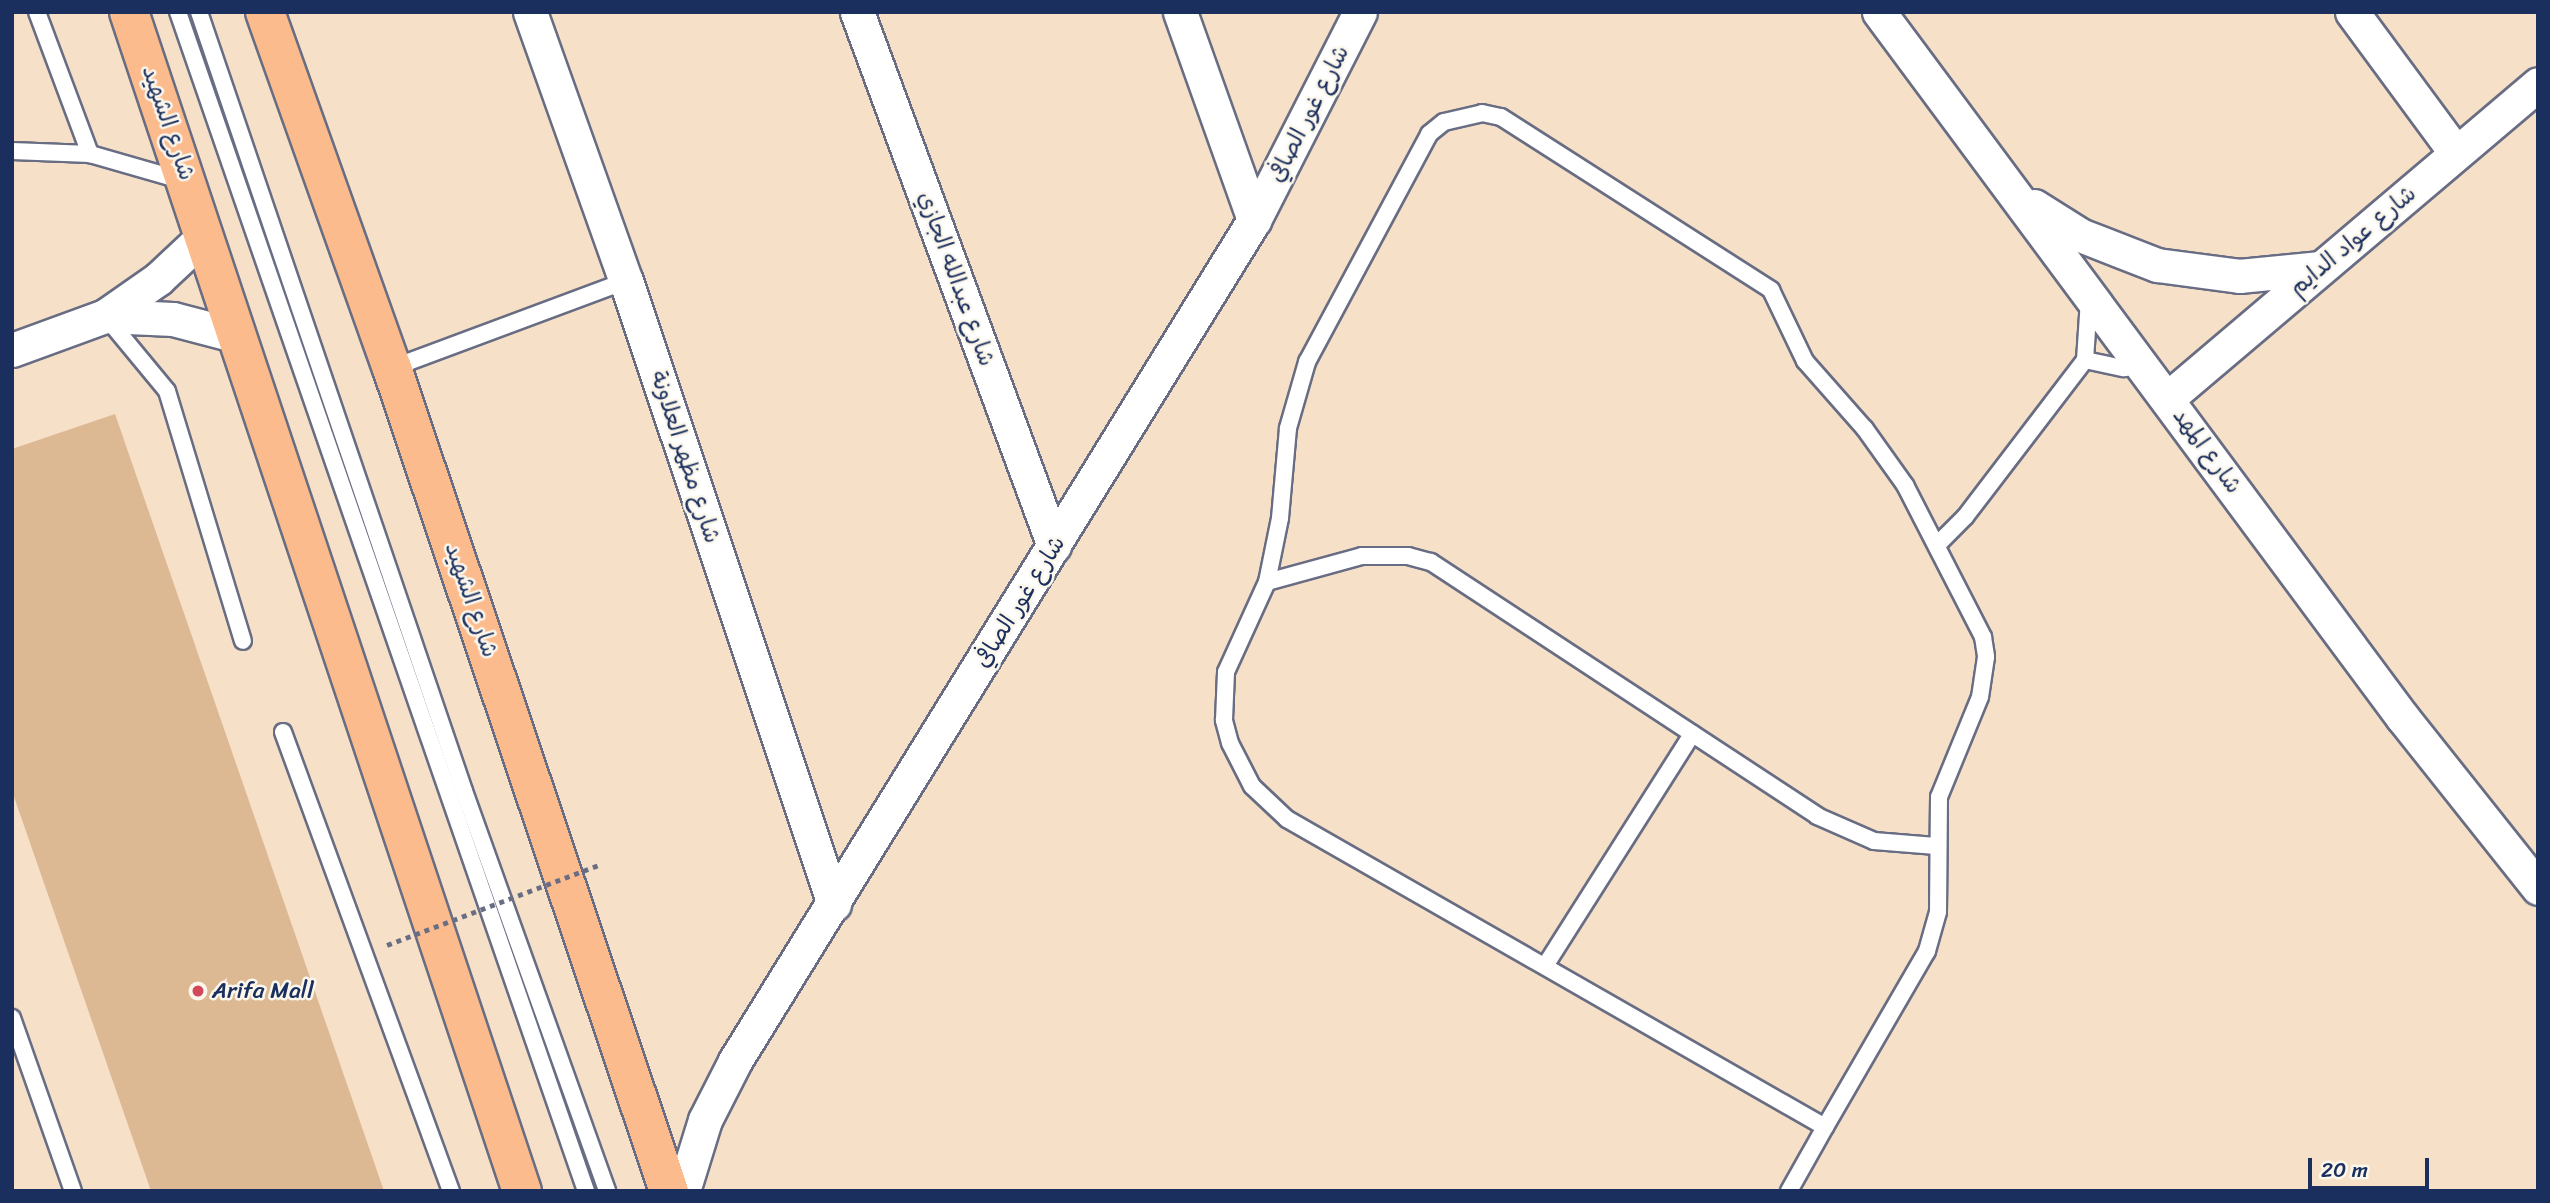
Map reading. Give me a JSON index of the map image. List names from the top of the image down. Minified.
{"streets":{"highway":["شارع الشهيد"],"street":["شارع غور الصافي","شارع عواد الدايم","شارع عبدالله الجازي","شارع المهد","شارع مظهر العلاونة"]},"crossings":[["شارع غور الصافي","شارع عبدالله الجازي"],["شارع غور الصافي","شارع مظهر العلاونة"],["شارع عواد الدايم","شارع المهد"]],"places":["Arifa Mall"],"scale_bar":"20 m"}
